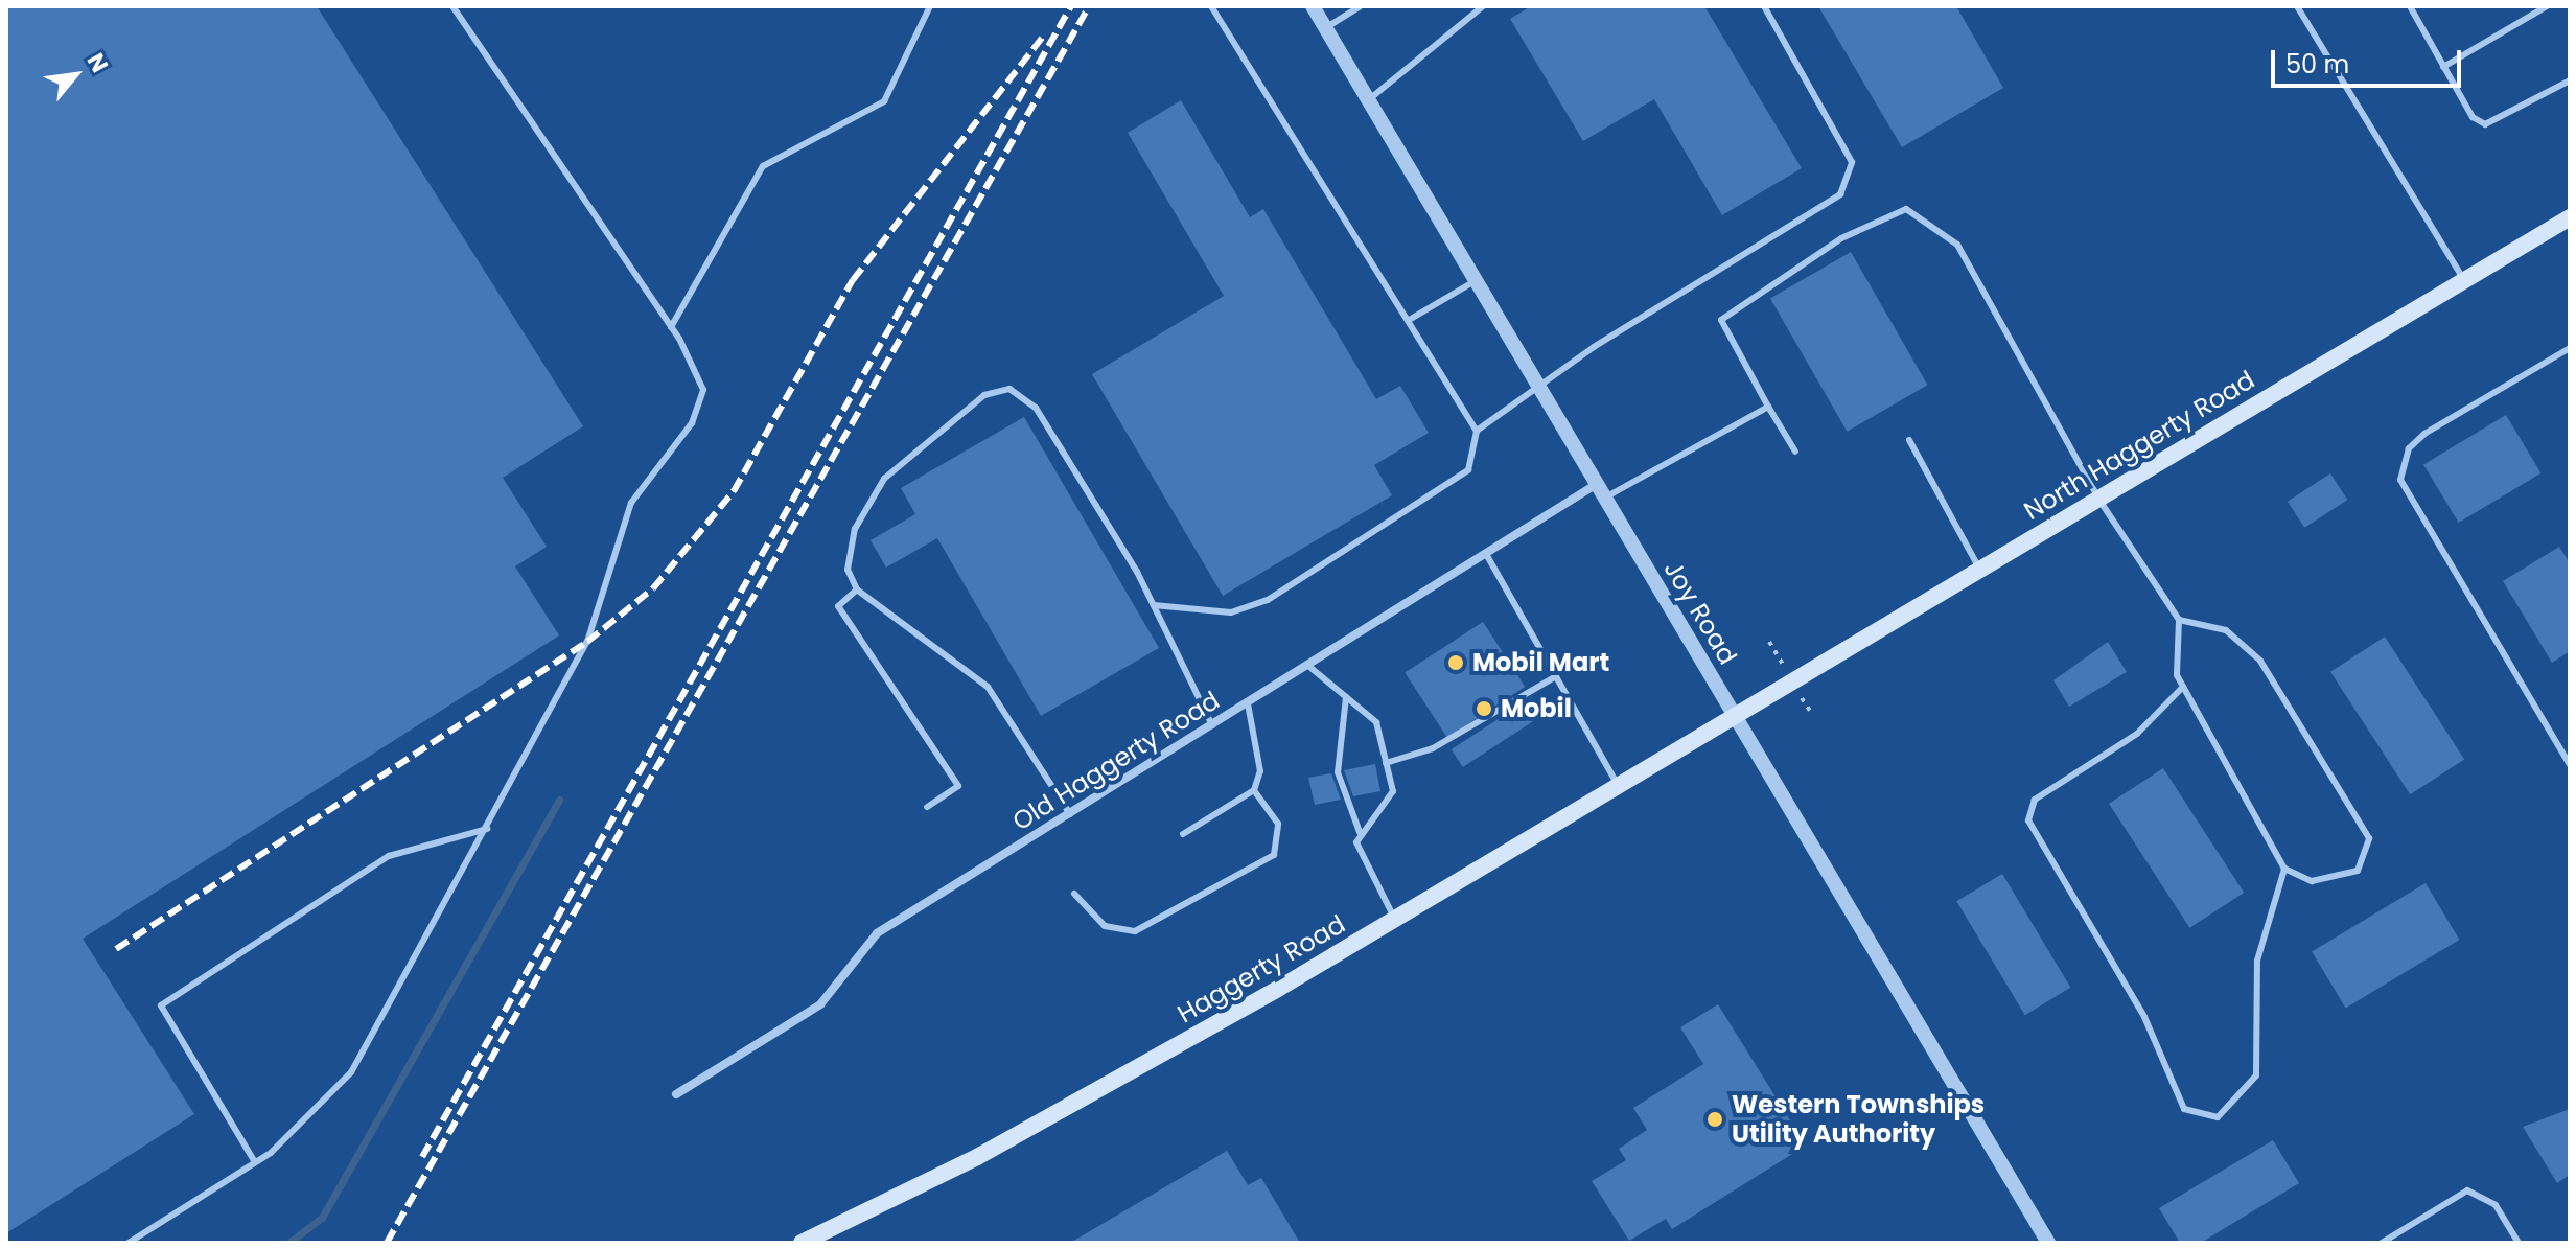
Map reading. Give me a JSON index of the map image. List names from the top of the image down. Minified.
{"streets":{"main road":["North Haggerty Road","Haggerty Road"],"street":["Joy Road","Old Haggerty Road"]},"crossings":[["North Haggerty Road","Joy Road"],["North Haggerty Road","Haggerty Road"],["Joy Road","Old Haggerty Road"],["Joy Road","Haggerty Road"]],"places":["Mobil Mart","Mobil","Western Townships Utility Authority"],"scale_bar":"50 m","north":"top right"}
